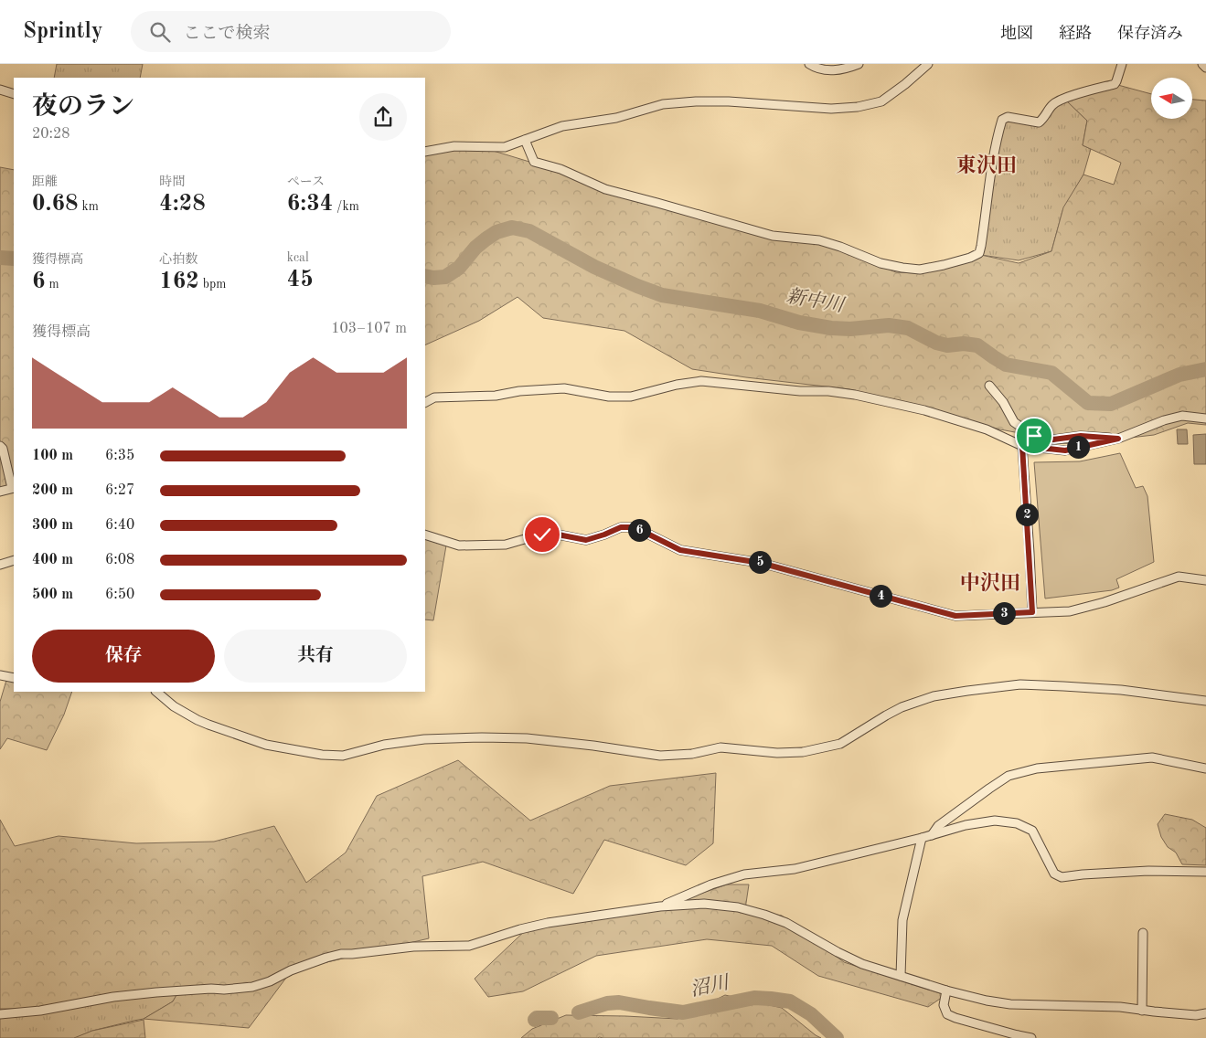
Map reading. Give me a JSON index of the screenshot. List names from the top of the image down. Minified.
{"districts":["東沢田","中沢田"],"water":["新中川","沼川"],"north":"left","page":{"header":"Sprintly","search":"ここで検索","nav":["地図","経路","保存済み"],"heading":["夜のラン","20:28"],"stats":[["距離","0.68 km"],["時間","4:28"],["ペース","6:34 /km"],["獲得標高","6 m"],["心拍数","162 bpm"],["kcal","45"]],"chart":["獲得標高","103–107 m"],"pins":["1","2","6","5","4","3"],"list":[{"name":"100 m","note":"6:35"},{"name":"200 m","note":"6:27"},{"name":"300 m","note":"6:40"},{"name":"400 m","note":"6:08"},{"name":"500 m","note":"6:50"}],"buttons":["保存","共有"]}}
